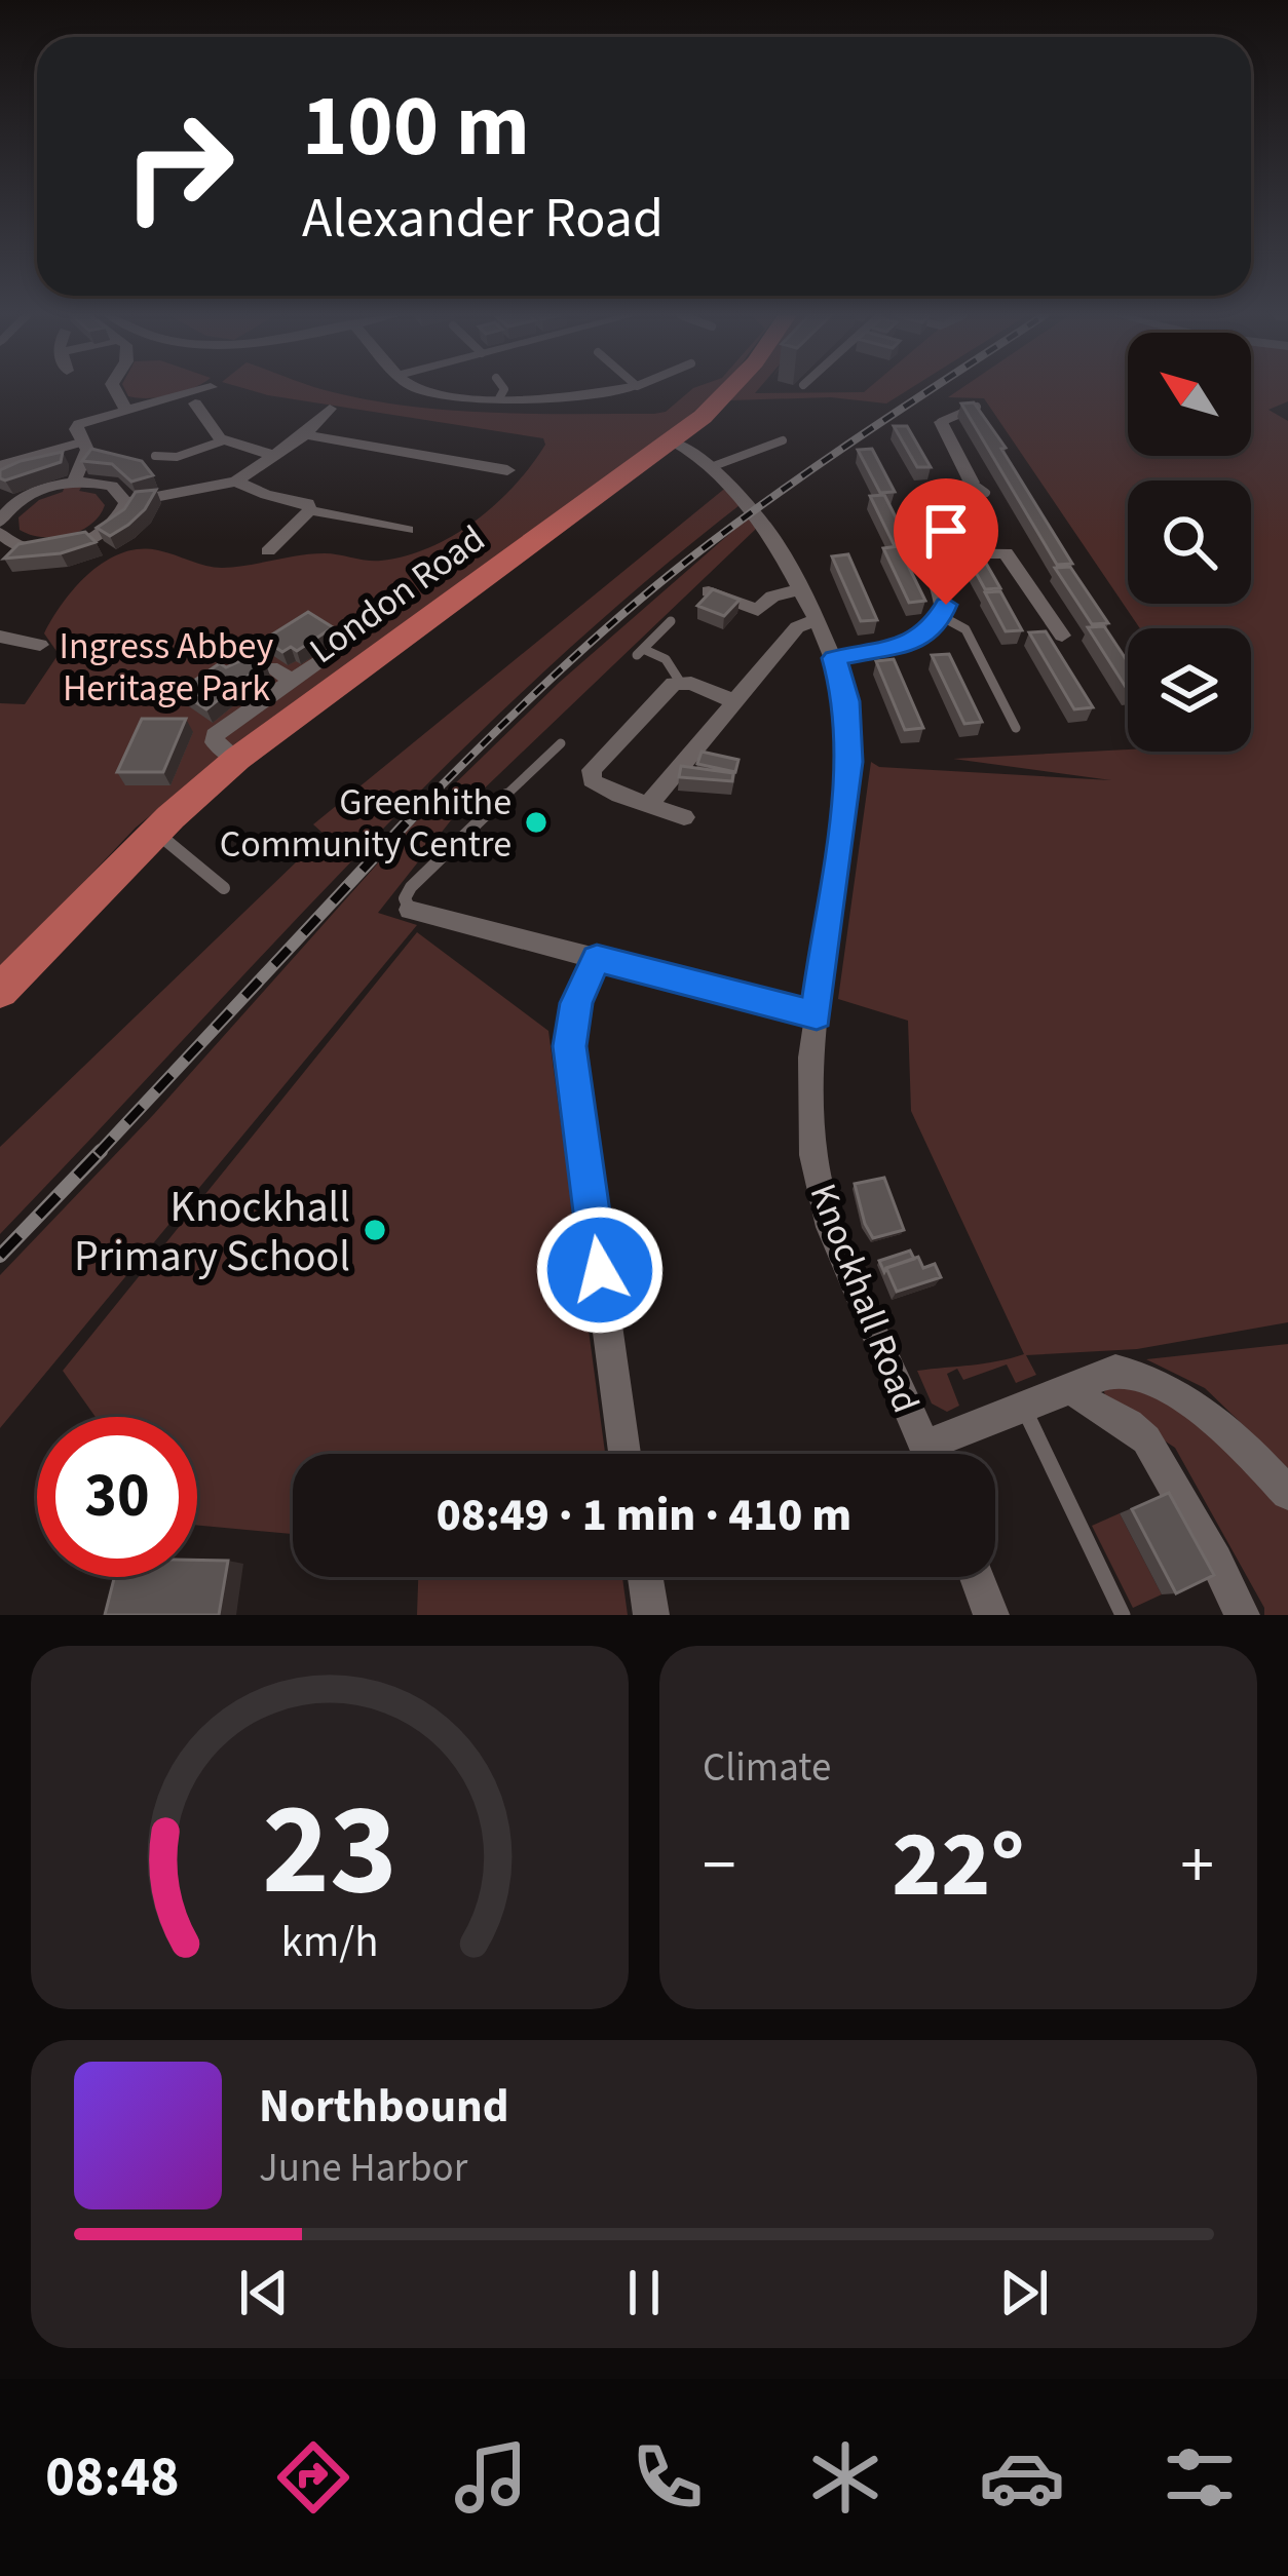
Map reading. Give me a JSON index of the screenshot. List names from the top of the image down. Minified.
{"streets":{"main road":["London Road"],"street":["Knockhall Road"]},"crossings":[["London Road","Knockhall Road"]],"parks":["Ingress Abbey Heritage Park"],"places":["Greenhithe Community Centre","Knockhall Primary School"],"north":"top left","page":{"turn":["100 m","Alexander Road"],"limit":"30","trip":"08:49 · 1 min · 410 m","tile":"Climate","heat":["−","22°","+"],"song":["Northbound","June Harbor"],"tabs":"08:48","gauge":["23","km/h"]}}
